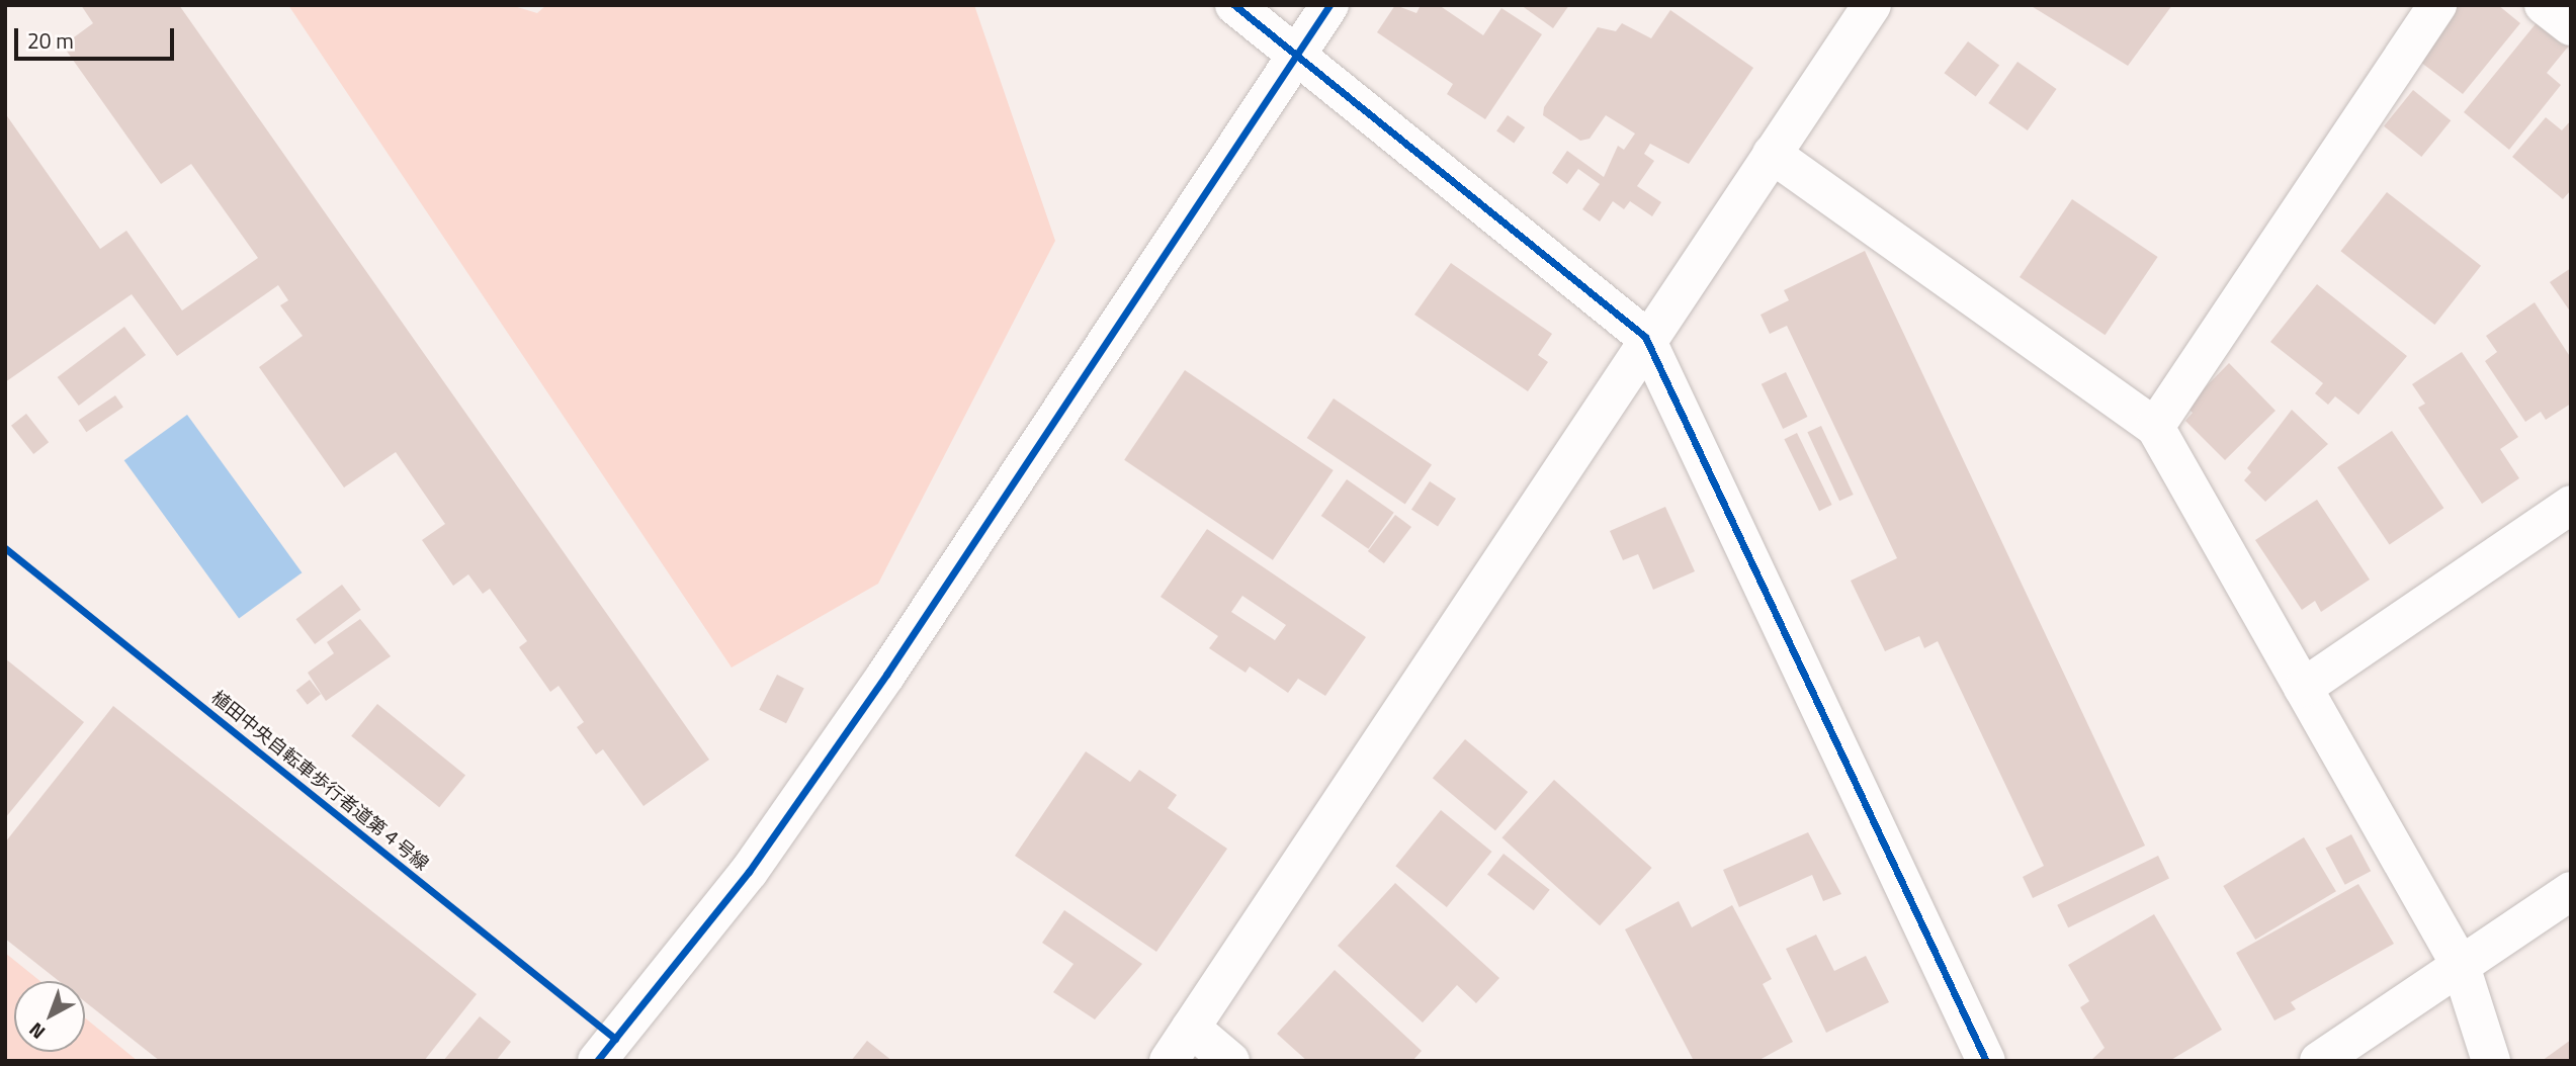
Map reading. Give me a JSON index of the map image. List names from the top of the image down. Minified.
{"streets":{"cycle path":["植田中央自転車歩行者道第４号線"]},"scale_bar":"20 m","north":"bottom left"}
